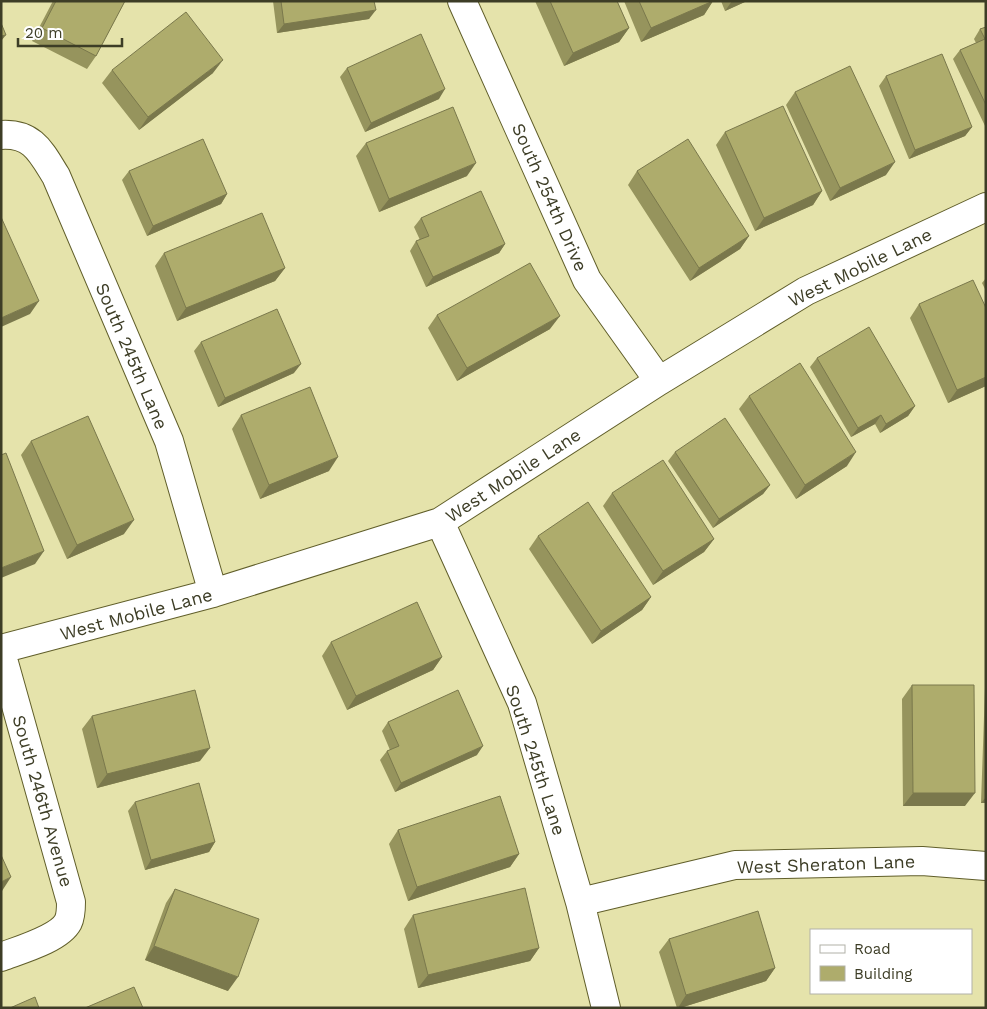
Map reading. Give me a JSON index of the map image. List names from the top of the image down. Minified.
{"streets":{"street":["South 254th Drive","West Mobile Lane","South 245th Lane","South 246th Avenue","West Sheraton Lane"]},"crossings":[["South 254th Drive","West Mobile Lane"],["West Mobile Lane","South 245th Lane"],["West Mobile Lane","South 246th Avenue"],["South 245th Lane","West Sheraton Lane"]],"legend":["Road","Building"],"scale_bar":"20 m"}
